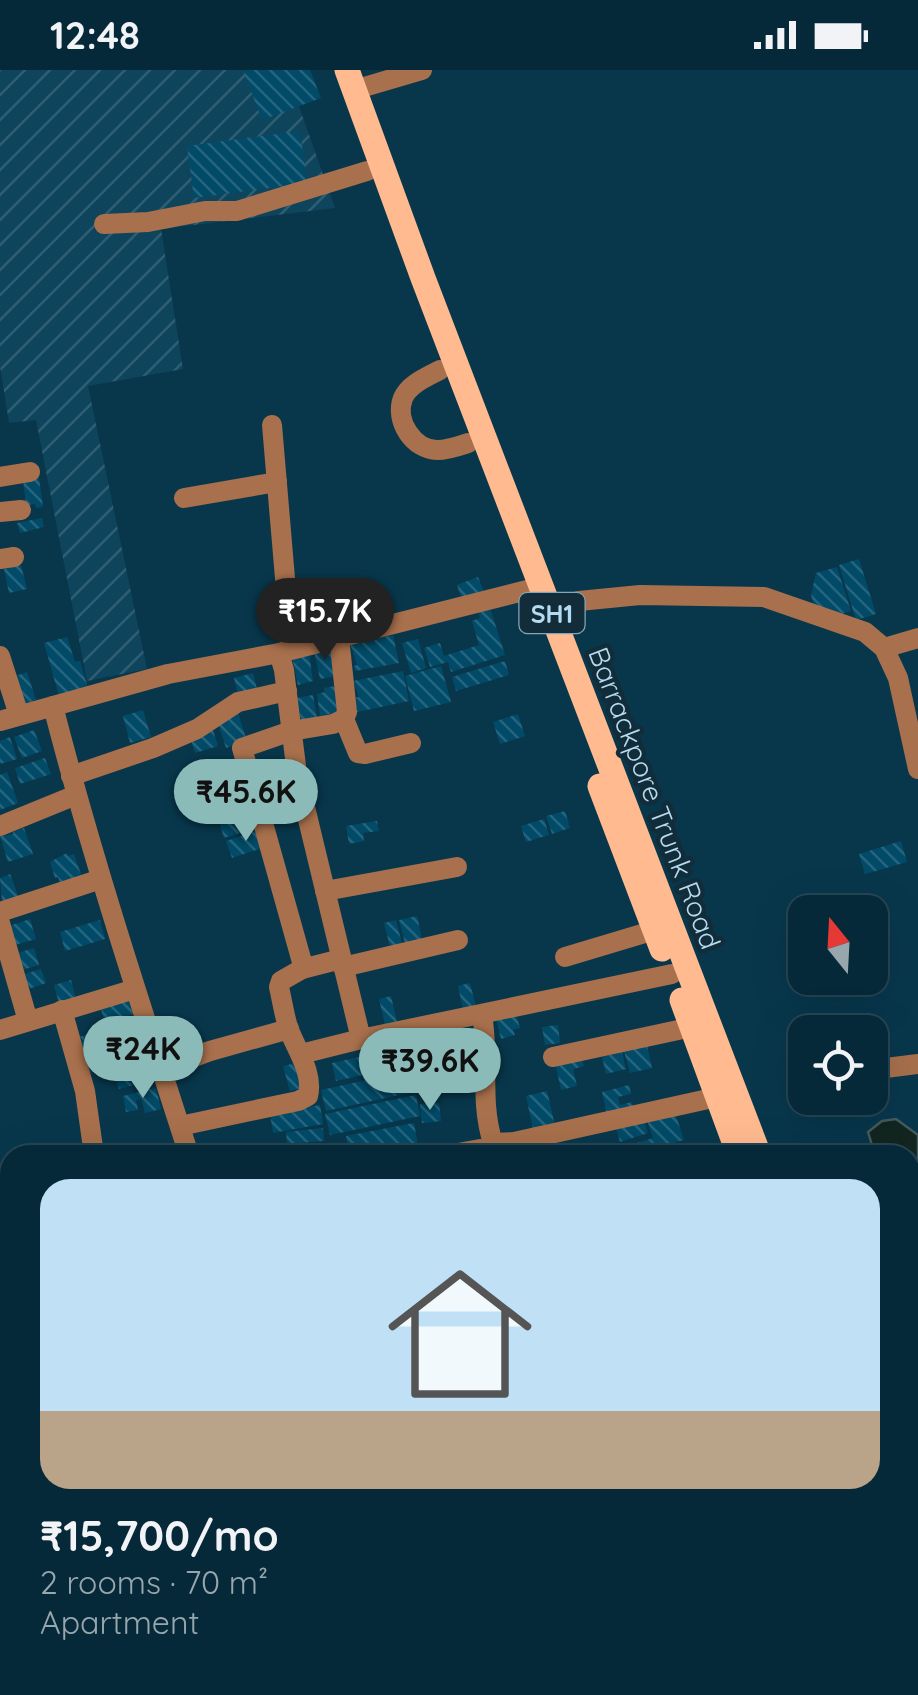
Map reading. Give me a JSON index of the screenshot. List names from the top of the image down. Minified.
{"streets":{"main road":["SH1","Barrackpore Trunk Road"]},"north":"top","page":{"status":"12:48","price":["₹15.7K","₹45.6K","₹24K","₹39.6K"],"list":[{"name":"₹15,700/mo","note":"2 rooms · 70 m² · Apartment"}]}}
